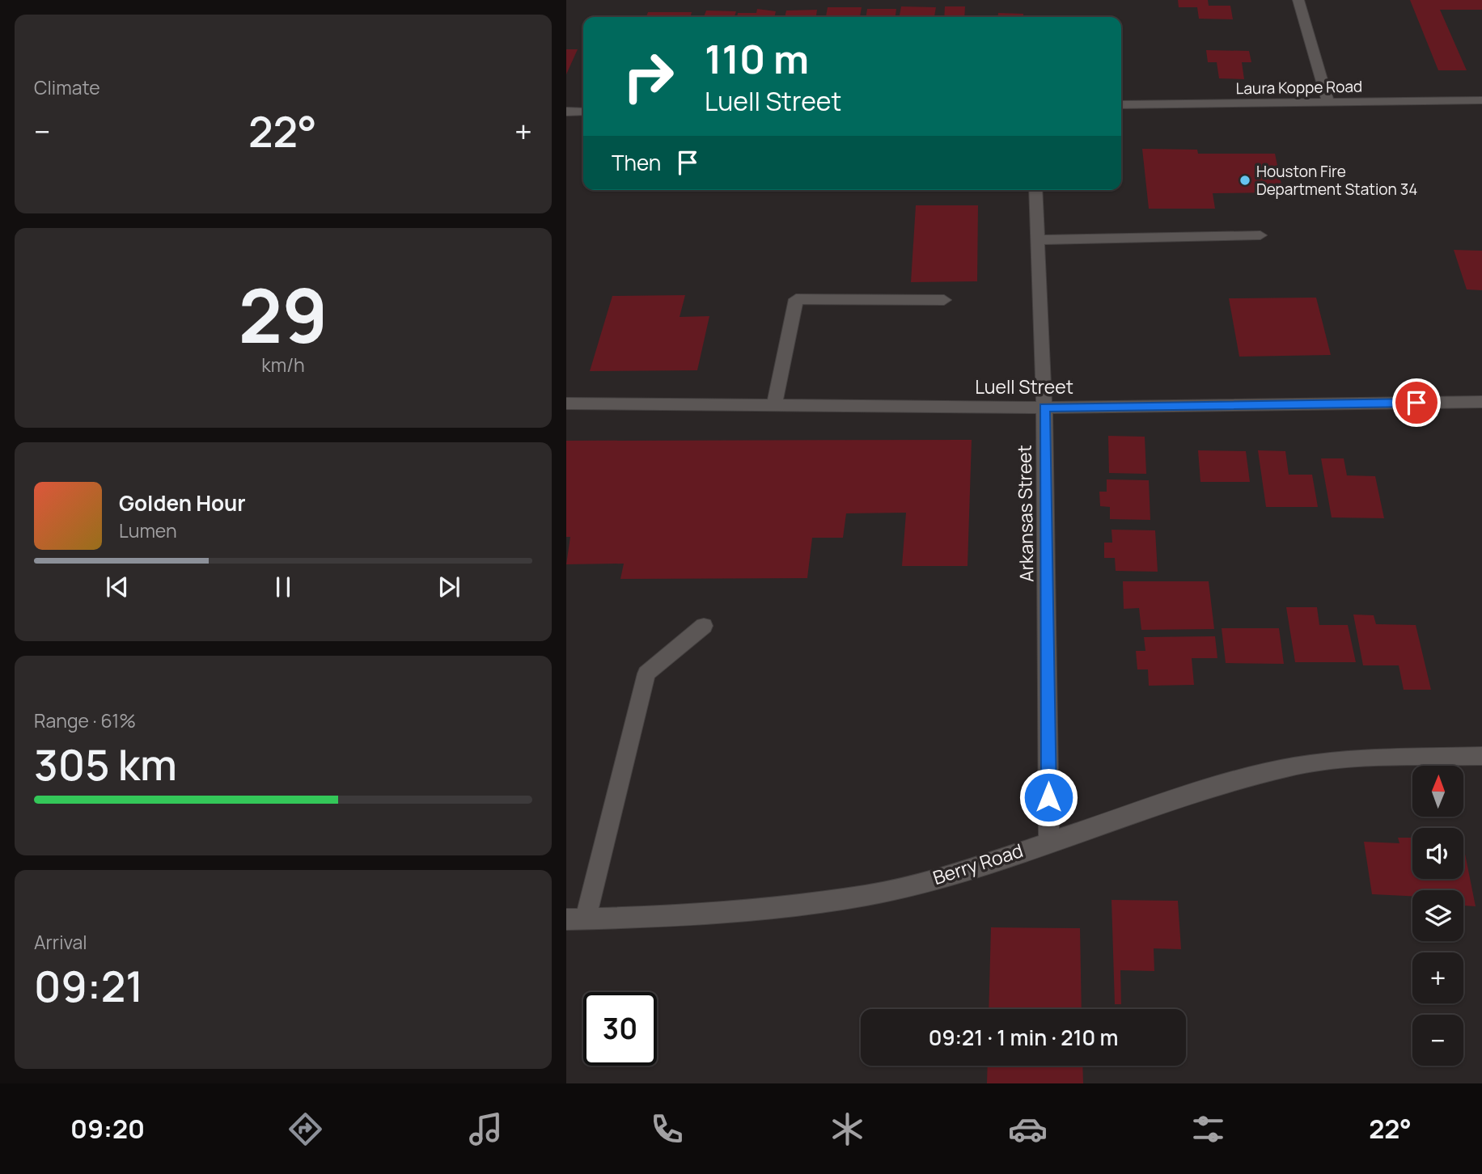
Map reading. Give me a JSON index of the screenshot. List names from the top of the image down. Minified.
{"streets":{"street":["Laura Koppe Road","Luell Street","Arkansas Street","Berry Road"]},"crossings":[["Luell Street","Arkansas Street"],["Arkansas Street","Berry Road"]],"places":["Houston Fire Department Station 34"],"north":"top","page":{"tile":["Climate",["29","km/h"],["Range · 61%","305 km"],["Arrival","09:21"]],"turn":["110 m","Luell Street"],"heat":["−","22°","+"],"then":"Then","song":["Golden Hour","Lumen"],"map_buttons":["+","−"],"limit":"30","trip":"09:21 · 1 min · 210 m","tabs":["09:20","22°"]}}
